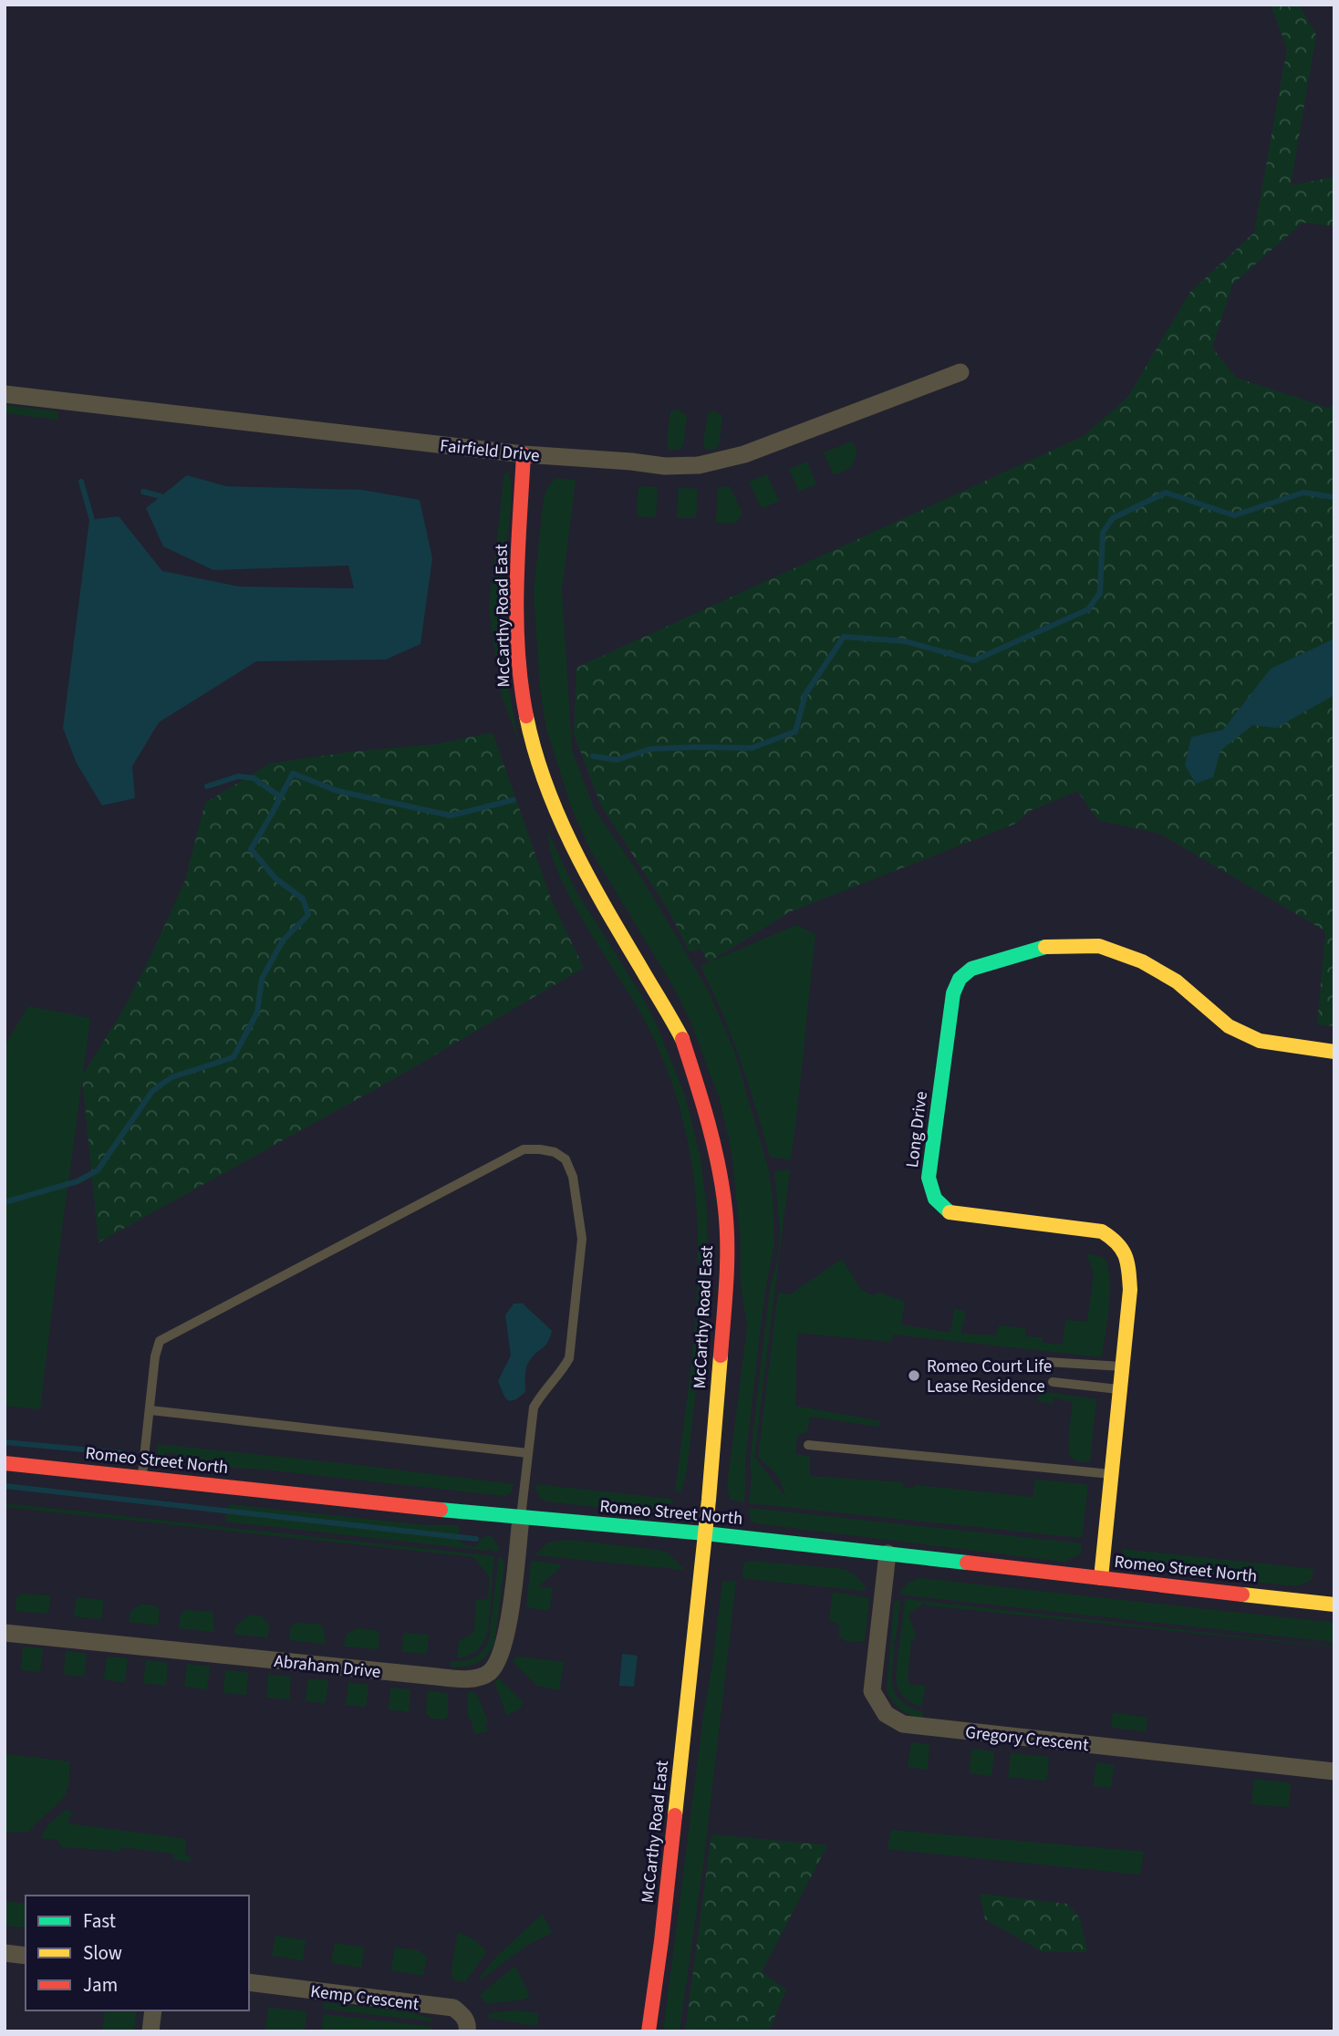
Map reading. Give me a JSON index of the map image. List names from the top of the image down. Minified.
{"streets":{"street":["Fairfield Drive","McCarthy Road East","Long Drive","Romeo Street North","Abraham Drive","Gregory Crescent","Kemp Crescent"]},"crossings":[["Fairfield Drive","McCarthy Road East"],["McCarthy Road East","Romeo Street North"],["Long Drive","Romeo Street North"],["Romeo Street North","Abraham Drive"],["Romeo Street North","Gregory Crescent"]],"places":["Romeo Court Life Lease Residence"],"legend":["Fast","Slow","Jam"]}
